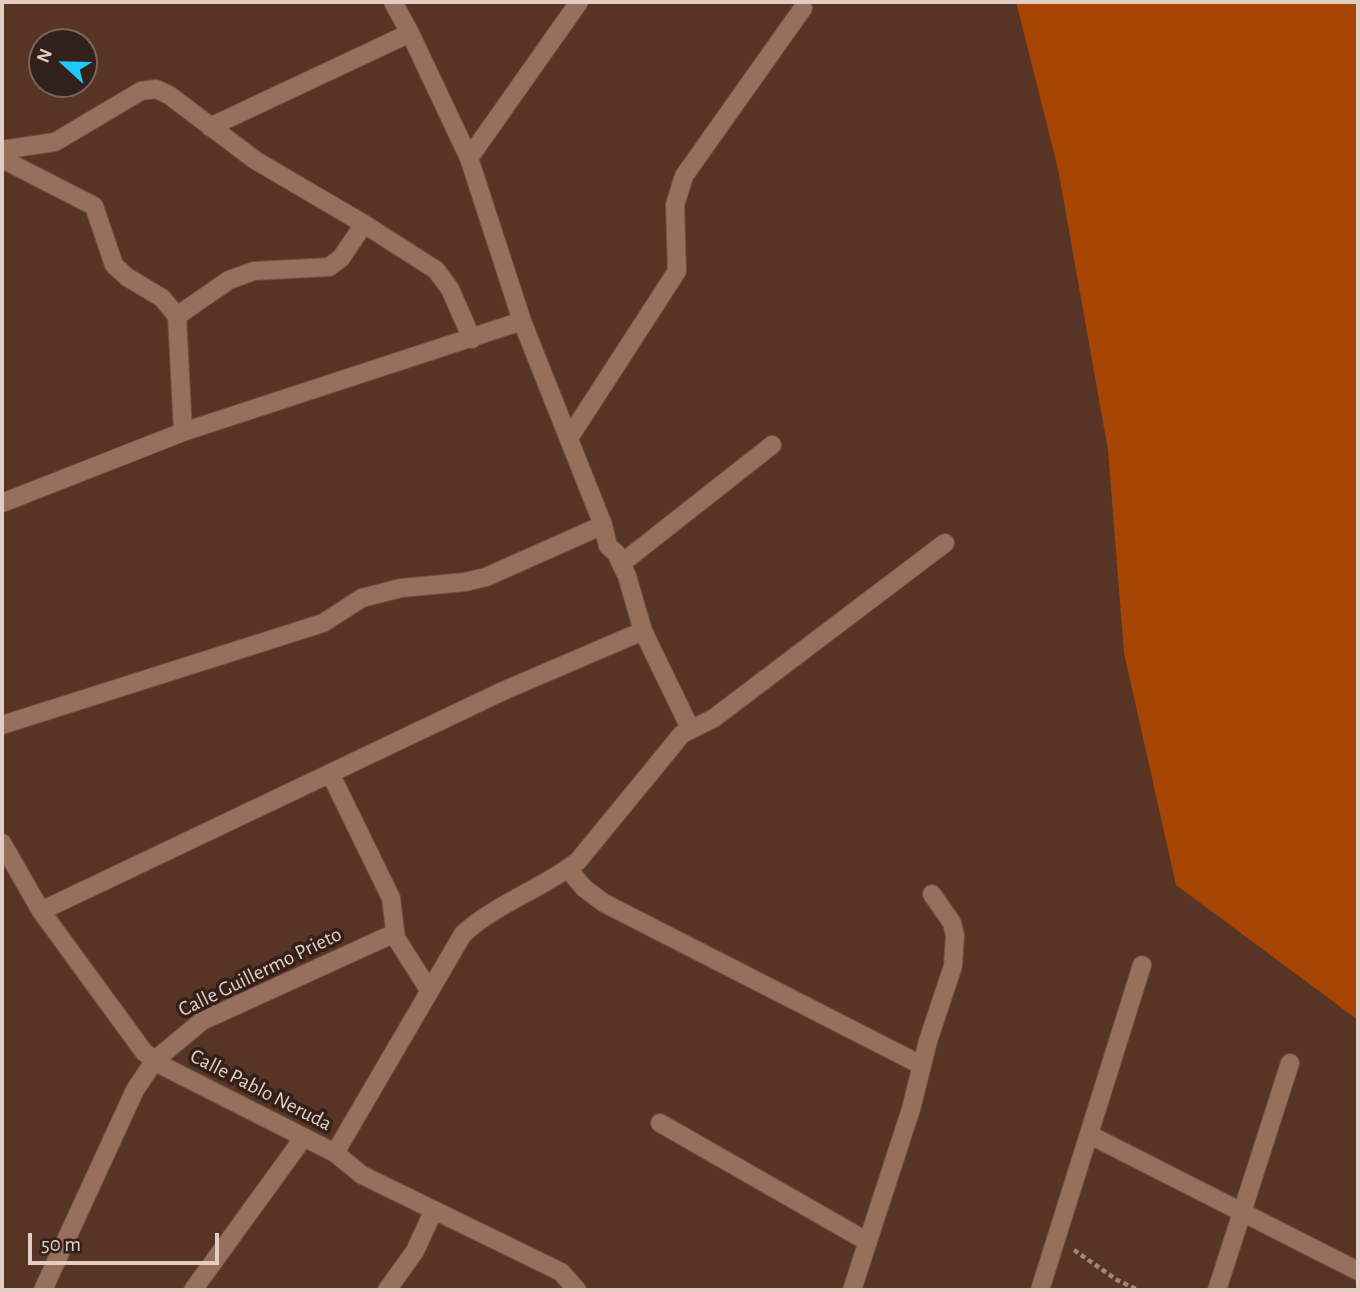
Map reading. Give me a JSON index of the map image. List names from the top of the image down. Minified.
{"streets":{"street":["Calle Guillermo Prieto","Calle Pablo Neruda"]},"crossings":[["Calle Guillermo Prieto","Calle Pablo Neruda"]],"scale_bar":"50 m","north":"left"}
